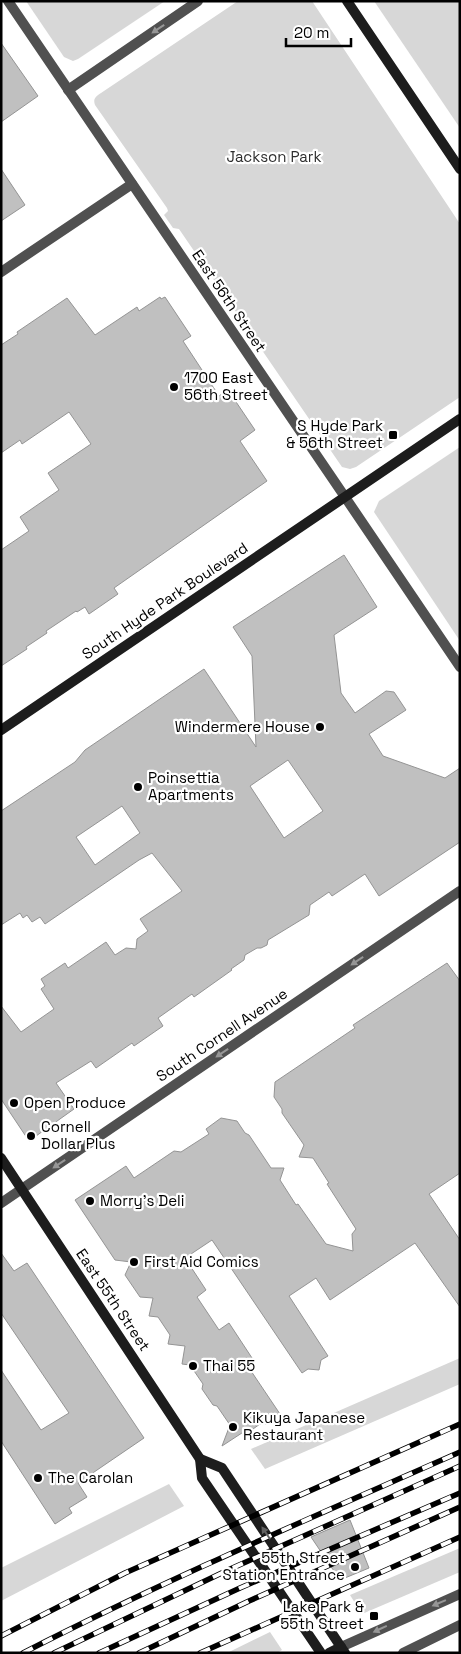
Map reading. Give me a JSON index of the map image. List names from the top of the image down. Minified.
{"streets":{"main road":["South Hyde Park Boulevard","East 55th Street"],"street":["East 56th Street","South Cornell Avenue"]},"crossings":[["East 56th Street","South Hyde Park Boulevard"],["South Cornell Avenue","East 55th Street"]],"one_way":["South Cornell Avenue"],"parks":["Jackson Park"],"places":{"other":["1700 East 56th Street","Windermere House","Poinsettia Apartments","Open Produce","Cornell Dollar Plus","Morry's Deli","First Aid Comics","Thai 55","Kikuya Japanese Restaurant","The Carolan","55th Street Station Entrance"],"transit":["S Hyde Park & 56th Street","Lake Park & 55th Street"]},"scale_bar":"20 m"}
